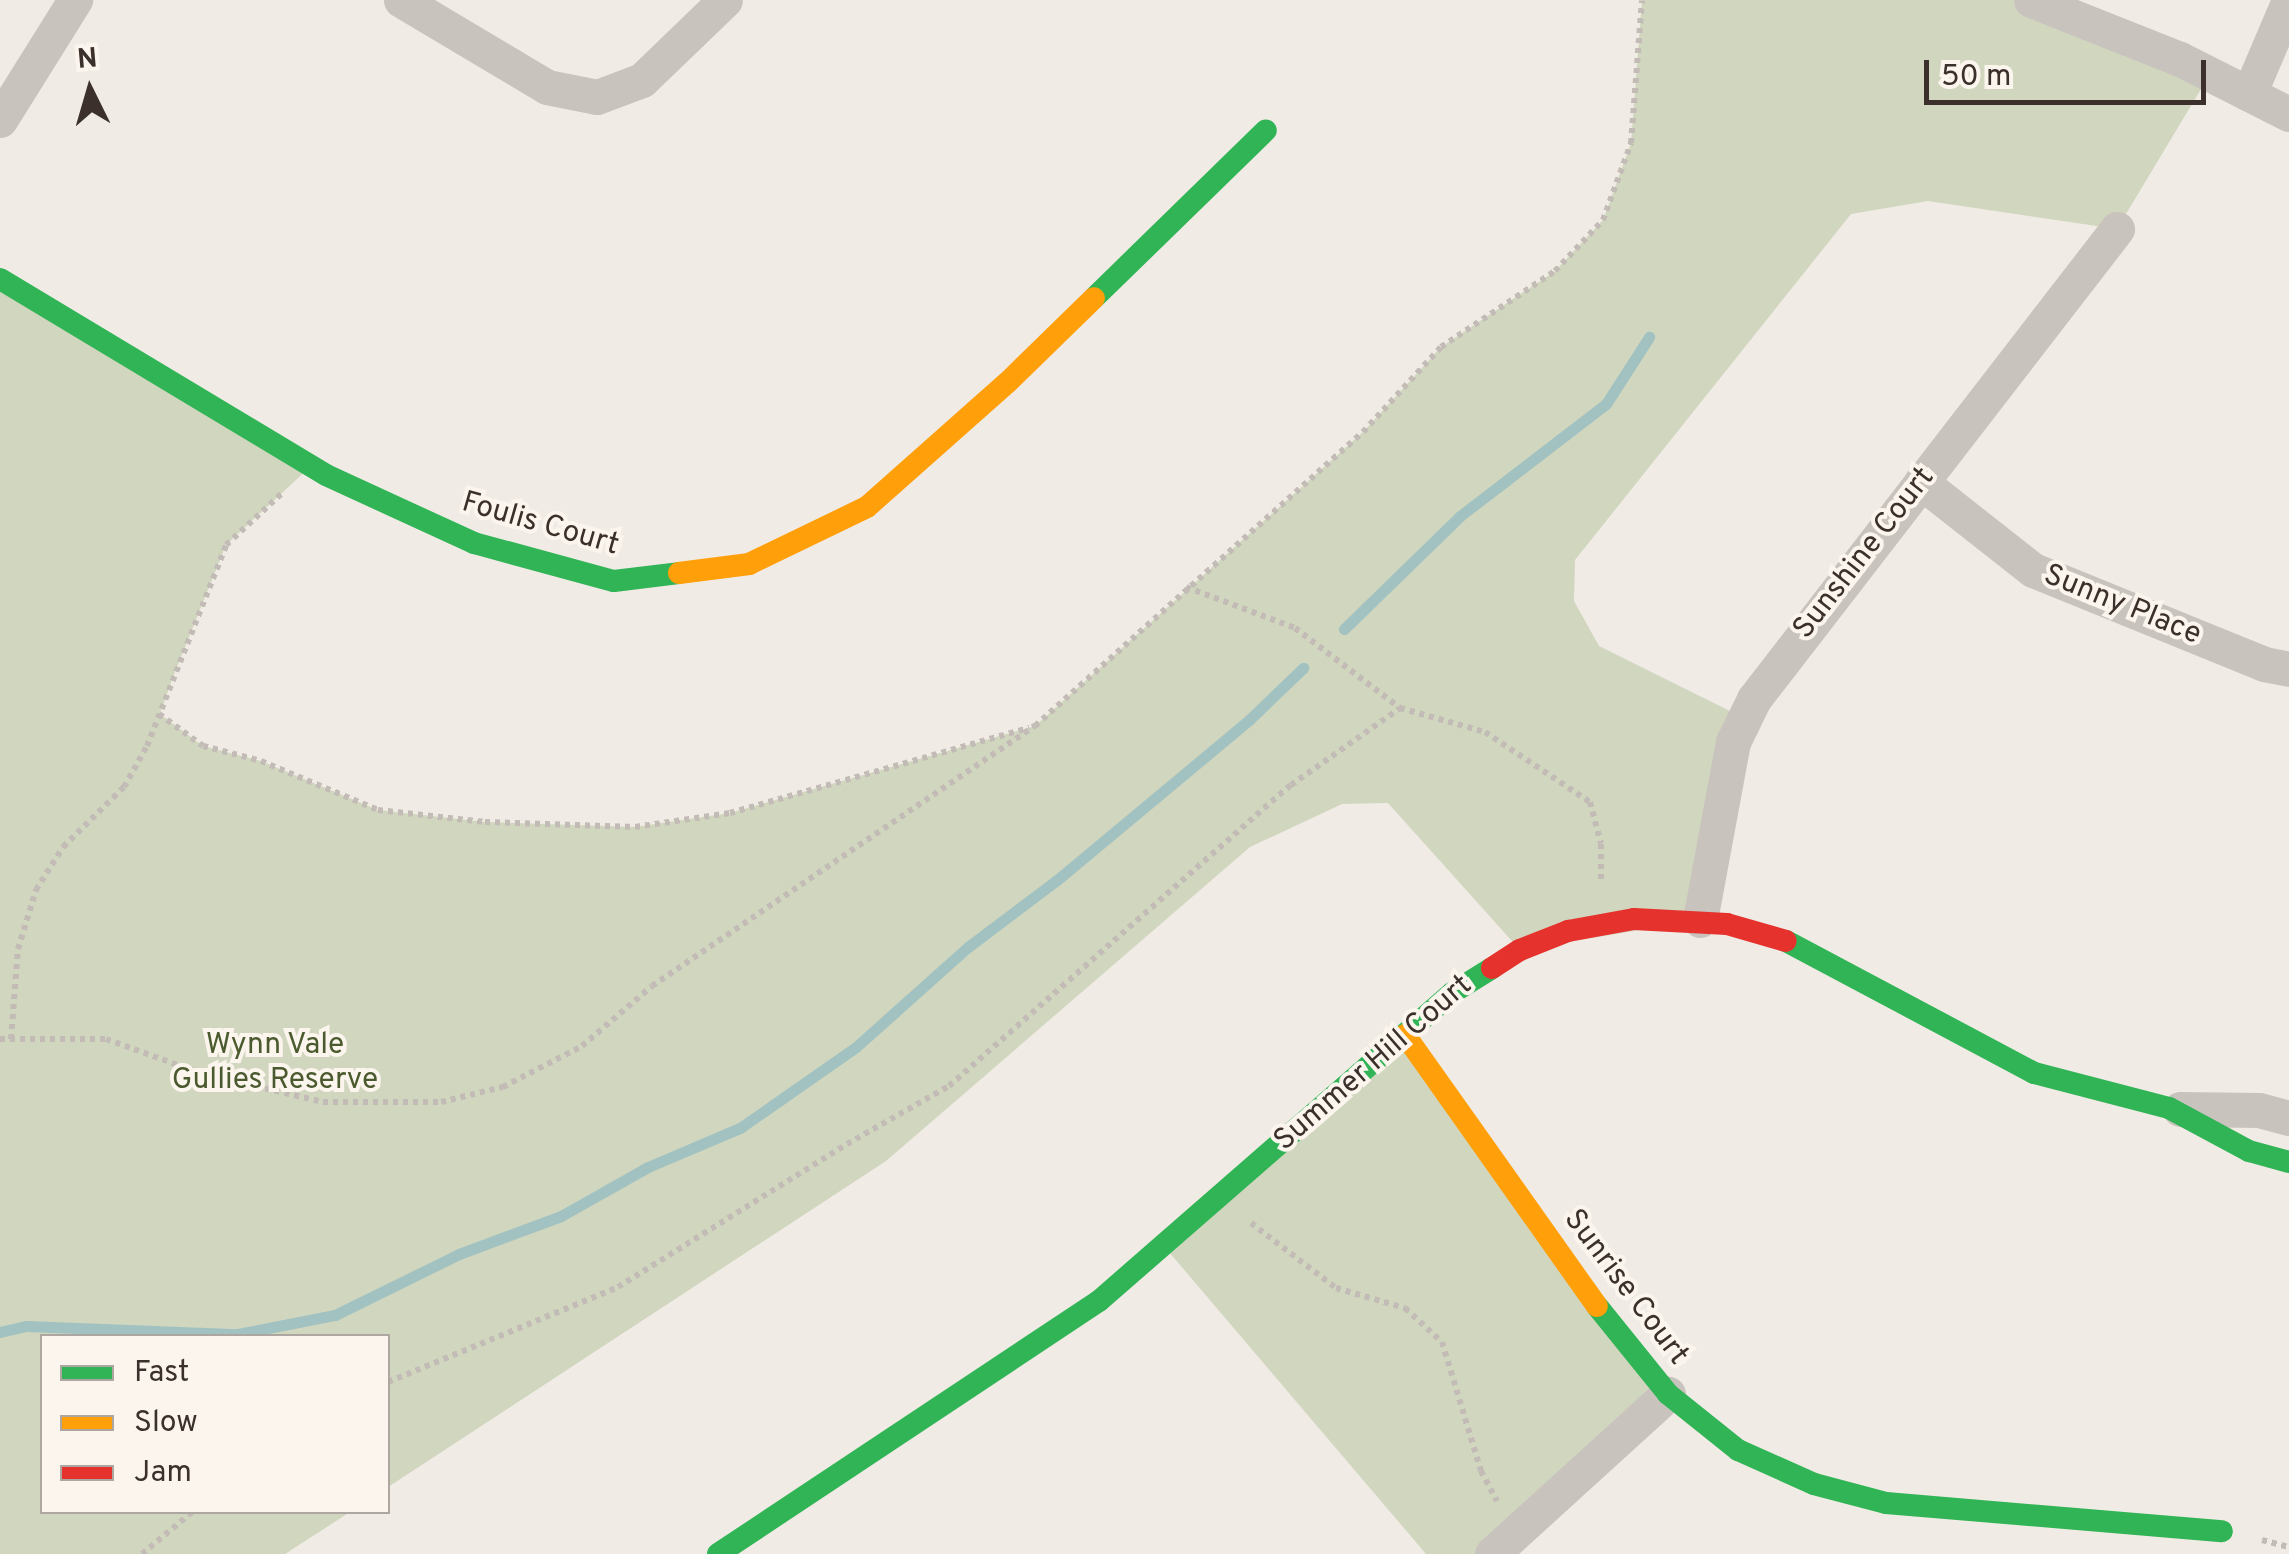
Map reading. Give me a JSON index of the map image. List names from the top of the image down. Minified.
{"streets":{"street":["Foulis Court","Sunshine Court","Sunny Place","Summer Hill Court","Sunrise Court"]},"crossings":[["Sunshine Court","Sunny Place"],["Sunshine Court","Summer Hill Court"],["Summer Hill Court","Sunrise Court"]],"parks":["Wynn Vale Gullies Reserve"],"legend":["Fast","Slow","Jam"],"scale_bar":"50 m","north":"top"}
